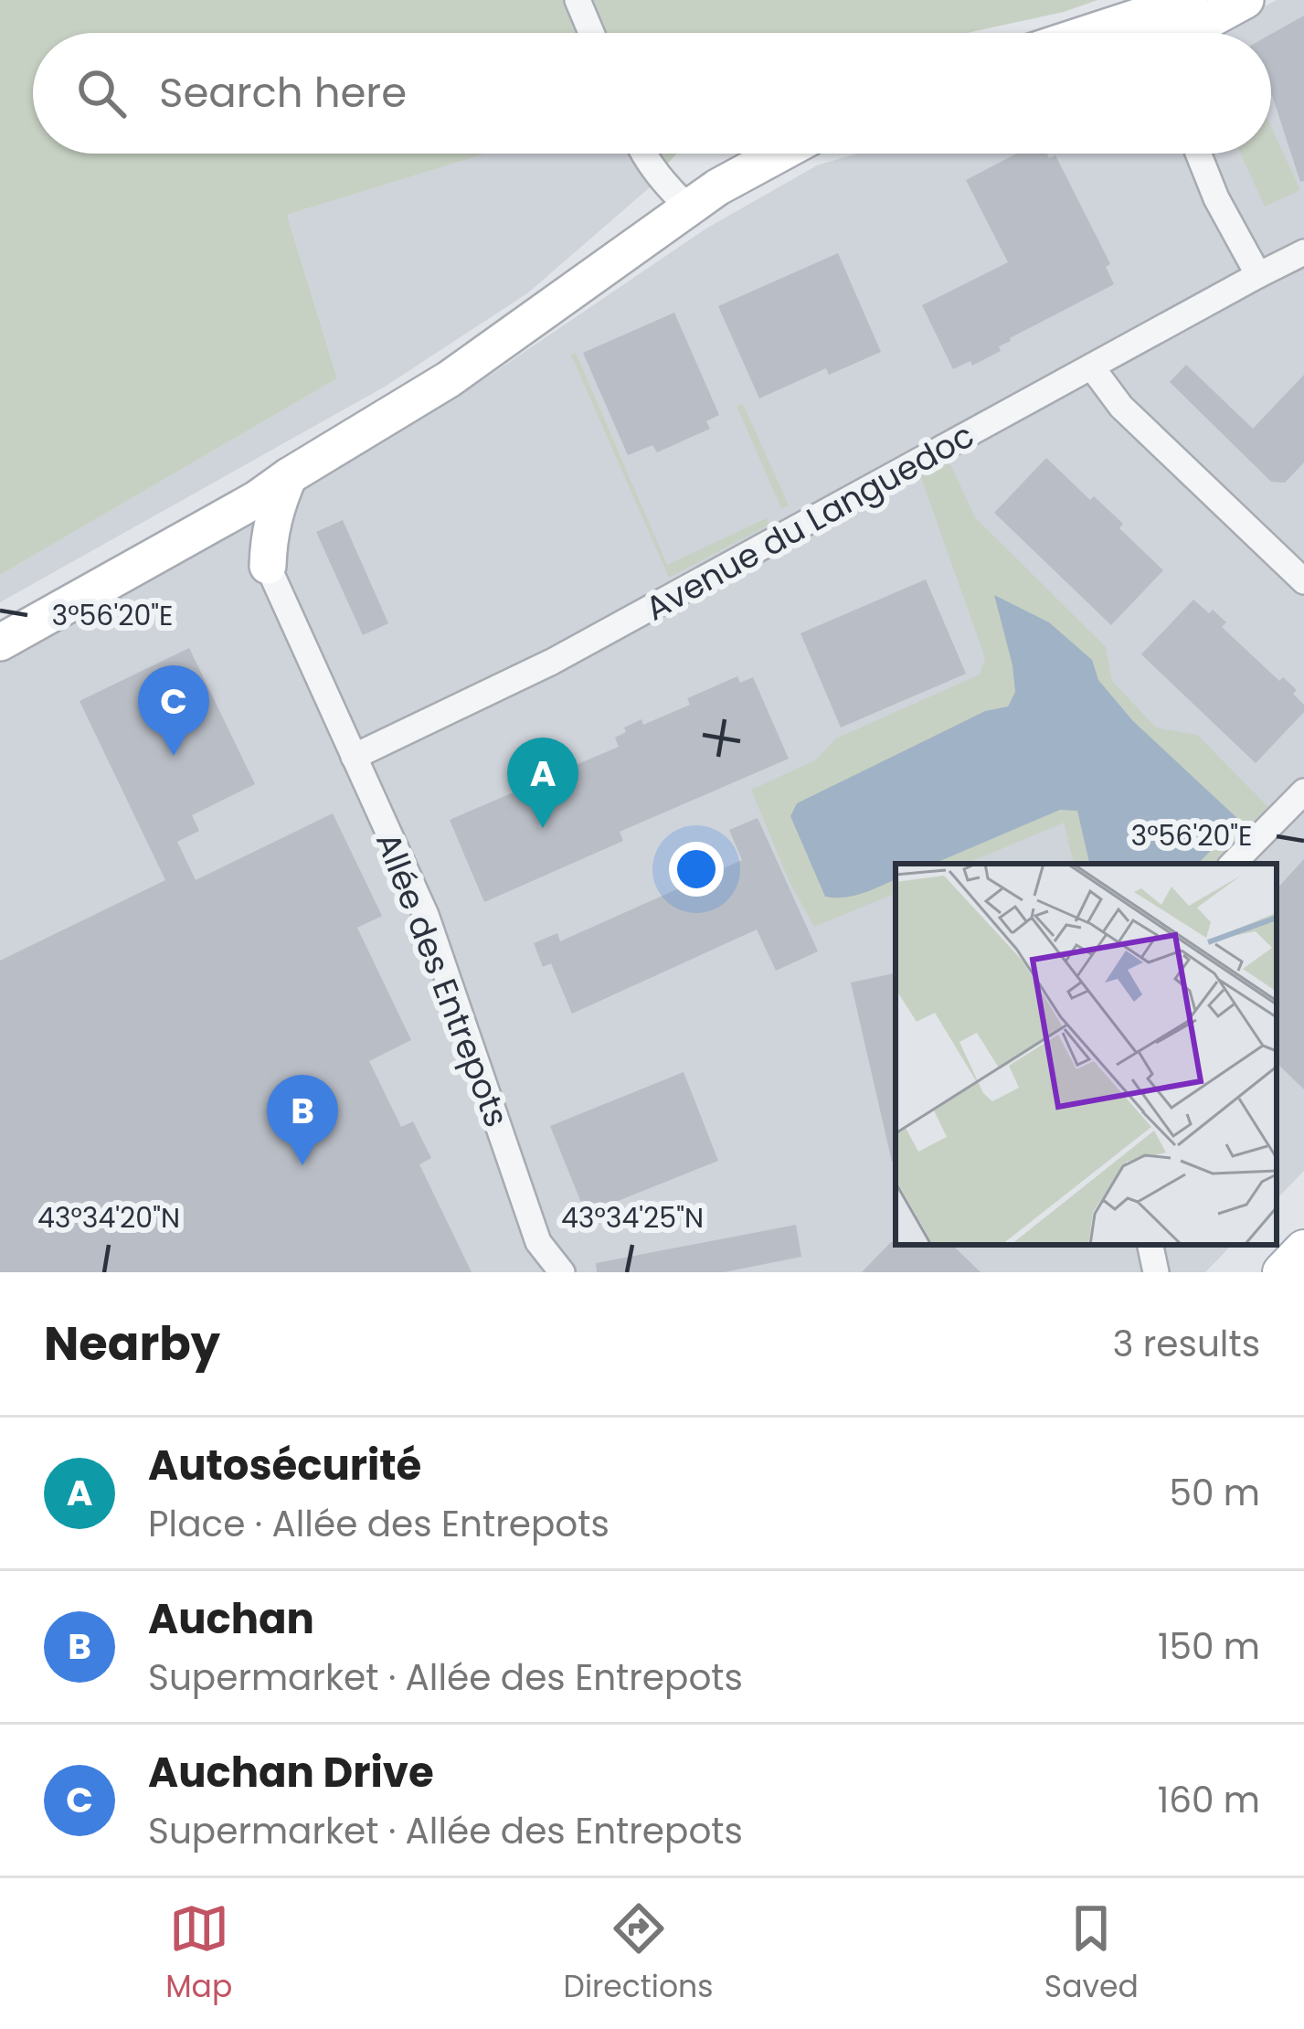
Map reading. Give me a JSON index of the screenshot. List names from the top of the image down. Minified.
{"streets":{"street":["Avenue du Languedoc","Allée des Entrepots"]},"crossings":[["Avenue du Languedoc","Allée des Entrepots"]],"page":{"search":"Search here","pins":["C","A","B"],"heading":["Nearby","3 results"],"list":[{"mark":"A","name":"Autosécurité","note":"Place · Allée des Entrepots","value":"50 m"},{"mark":"B","name":"Auchan","note":"Supermarket · Allée des Entrepots","value":"150 m"},{"mark":"C","name":"Auchan Drive","note":"Supermarket · Allée des Entrepots","value":"160 m"}],"nav":["Map","Directions","Saved"]},"coordinates":["3°56'20\"E","43°34'20\"N","43°34'25\"N"]}
